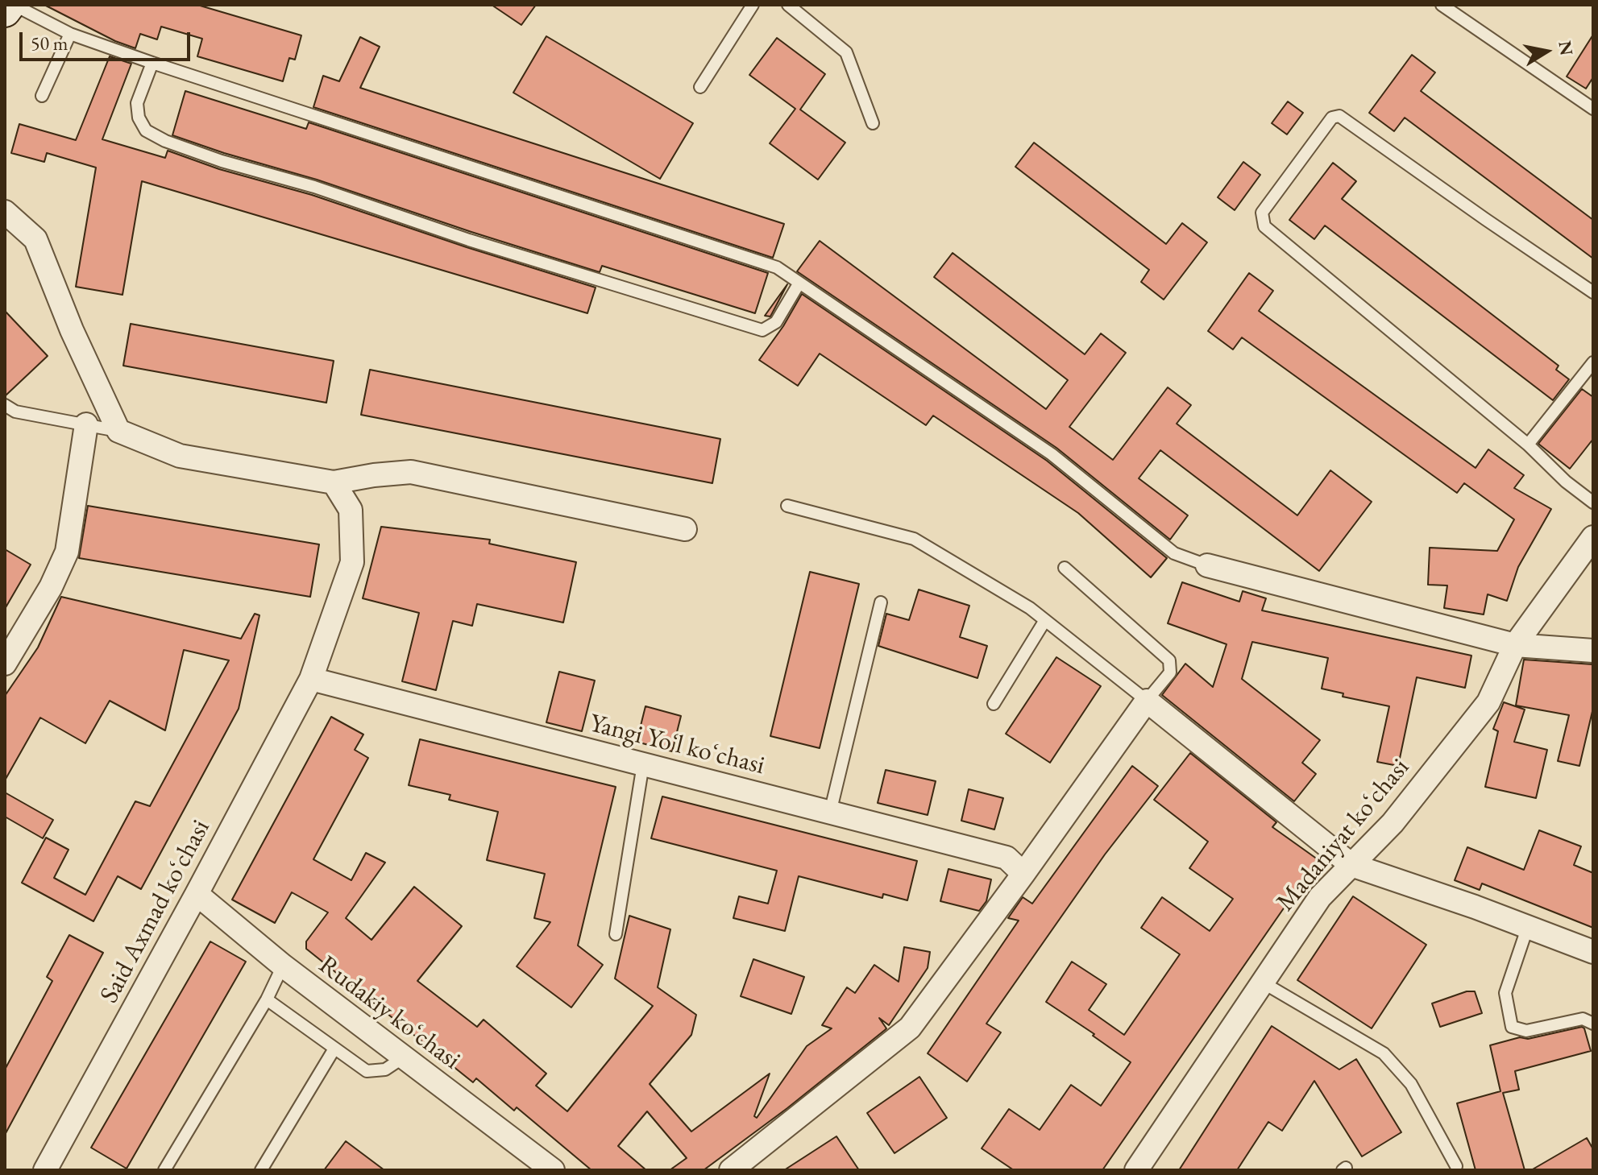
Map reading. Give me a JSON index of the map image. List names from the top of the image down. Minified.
{"streets":{"street":["Yangi Yoʻl koʻchasi","Madaniyat koʻchasi","Said Axmad koʻchasi","Rudakiy koʻchasi"]},"crossings":[["Yangi Yoʻl koʻchasi","Said Axmad koʻchasi"],["Said Axmad koʻchasi","Rudakiy koʻchasi"]],"scale_bar":"50 m","north":"right"}
